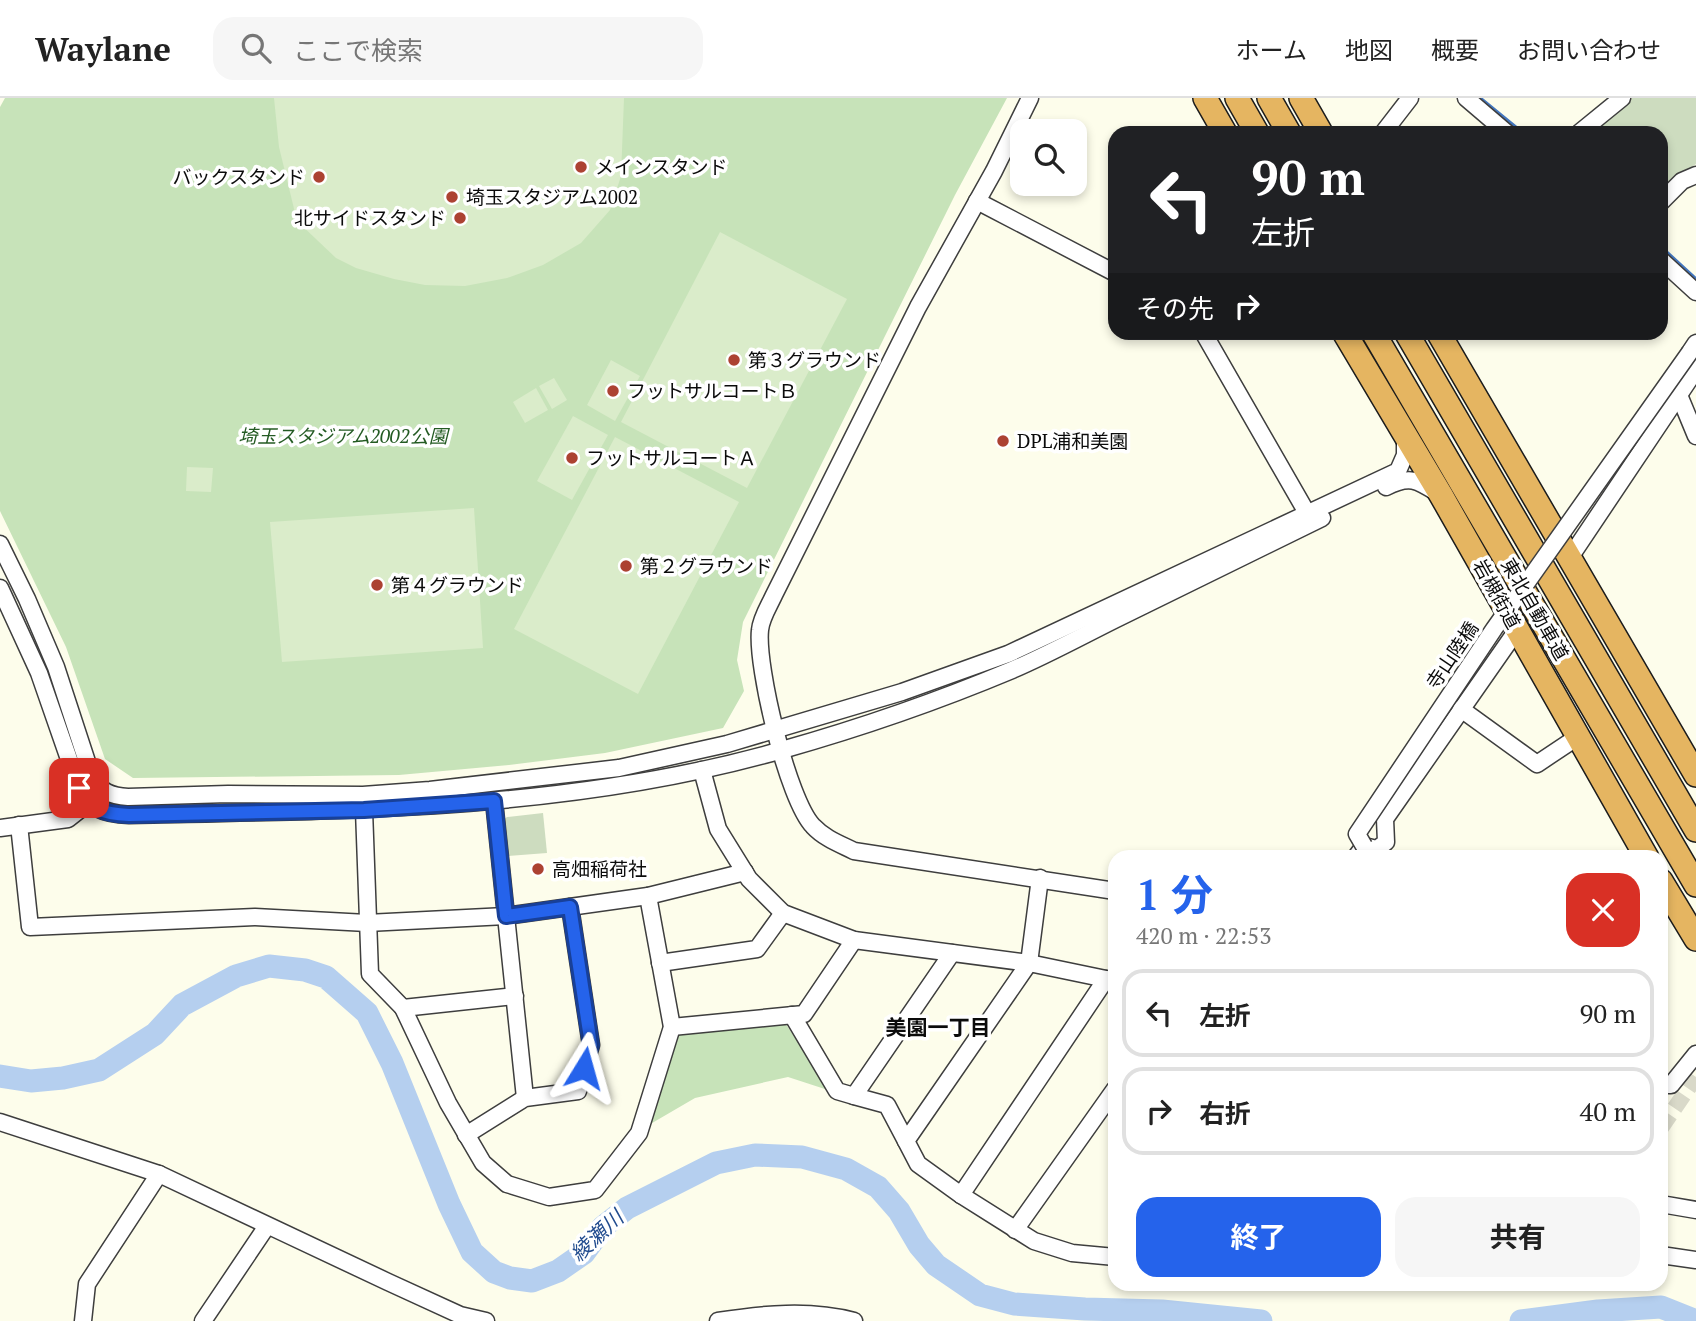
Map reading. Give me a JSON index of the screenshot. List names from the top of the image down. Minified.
{"streets":{"highway":["岩槻街道","東北自動車道"],"street":["寺山陸橋"]},"districts":["美園一丁目"],"water":["綾瀬川"],"parks":["埼玉スタジアム2002公園"],"places":["メインスタンド","バックスタンド","埼玉スタジアム2002","北サイドスタンド","第３グラウンド","フットサルコートＢ","DPL浦和美園","フットサルコートＡ","第２グラウンド","第４グラウンド","高畑稲荷社"],"page":{"header":"Waylane","search":"ここで検索","nav":["ホーム","地図","概要","お問い合わせ"],"turn":["90 m","左折"],"then":"その先","heading":["1 分","420 m · 22:53"],"list":[{"name":"左折","value":"90 m"},{"name":"右折","value":"40 m"}],"buttons":["終了","共有"]}}
